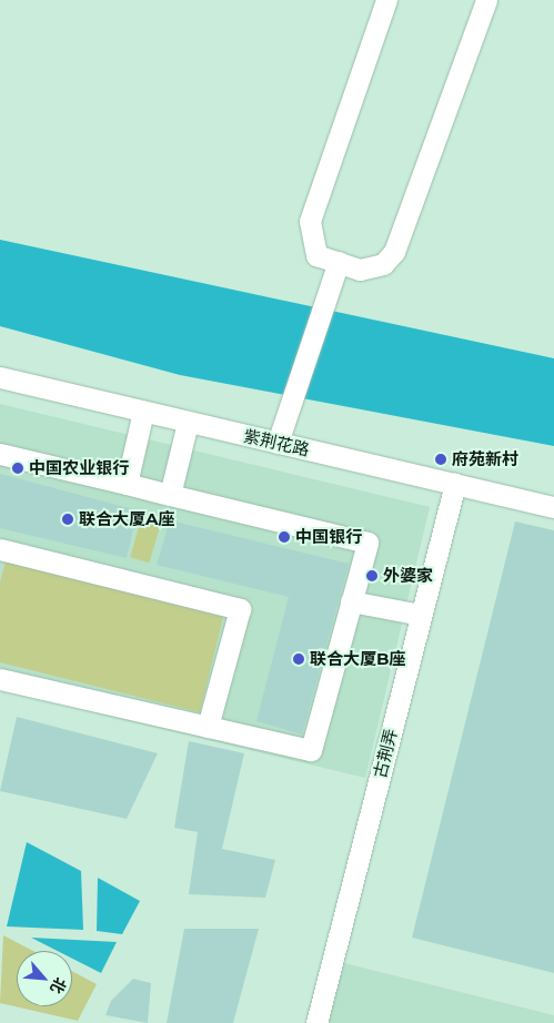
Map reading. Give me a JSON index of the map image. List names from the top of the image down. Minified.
{"streets":{"street":["紫荆花路","古荆弄"]},"crossings":[["紫荆花路","古荆弄"]],"places":["府苑新村","中国农业银行","联合大厦A座","中国银行","外婆家","联合大厦B座"],"north":"bottom right"}
